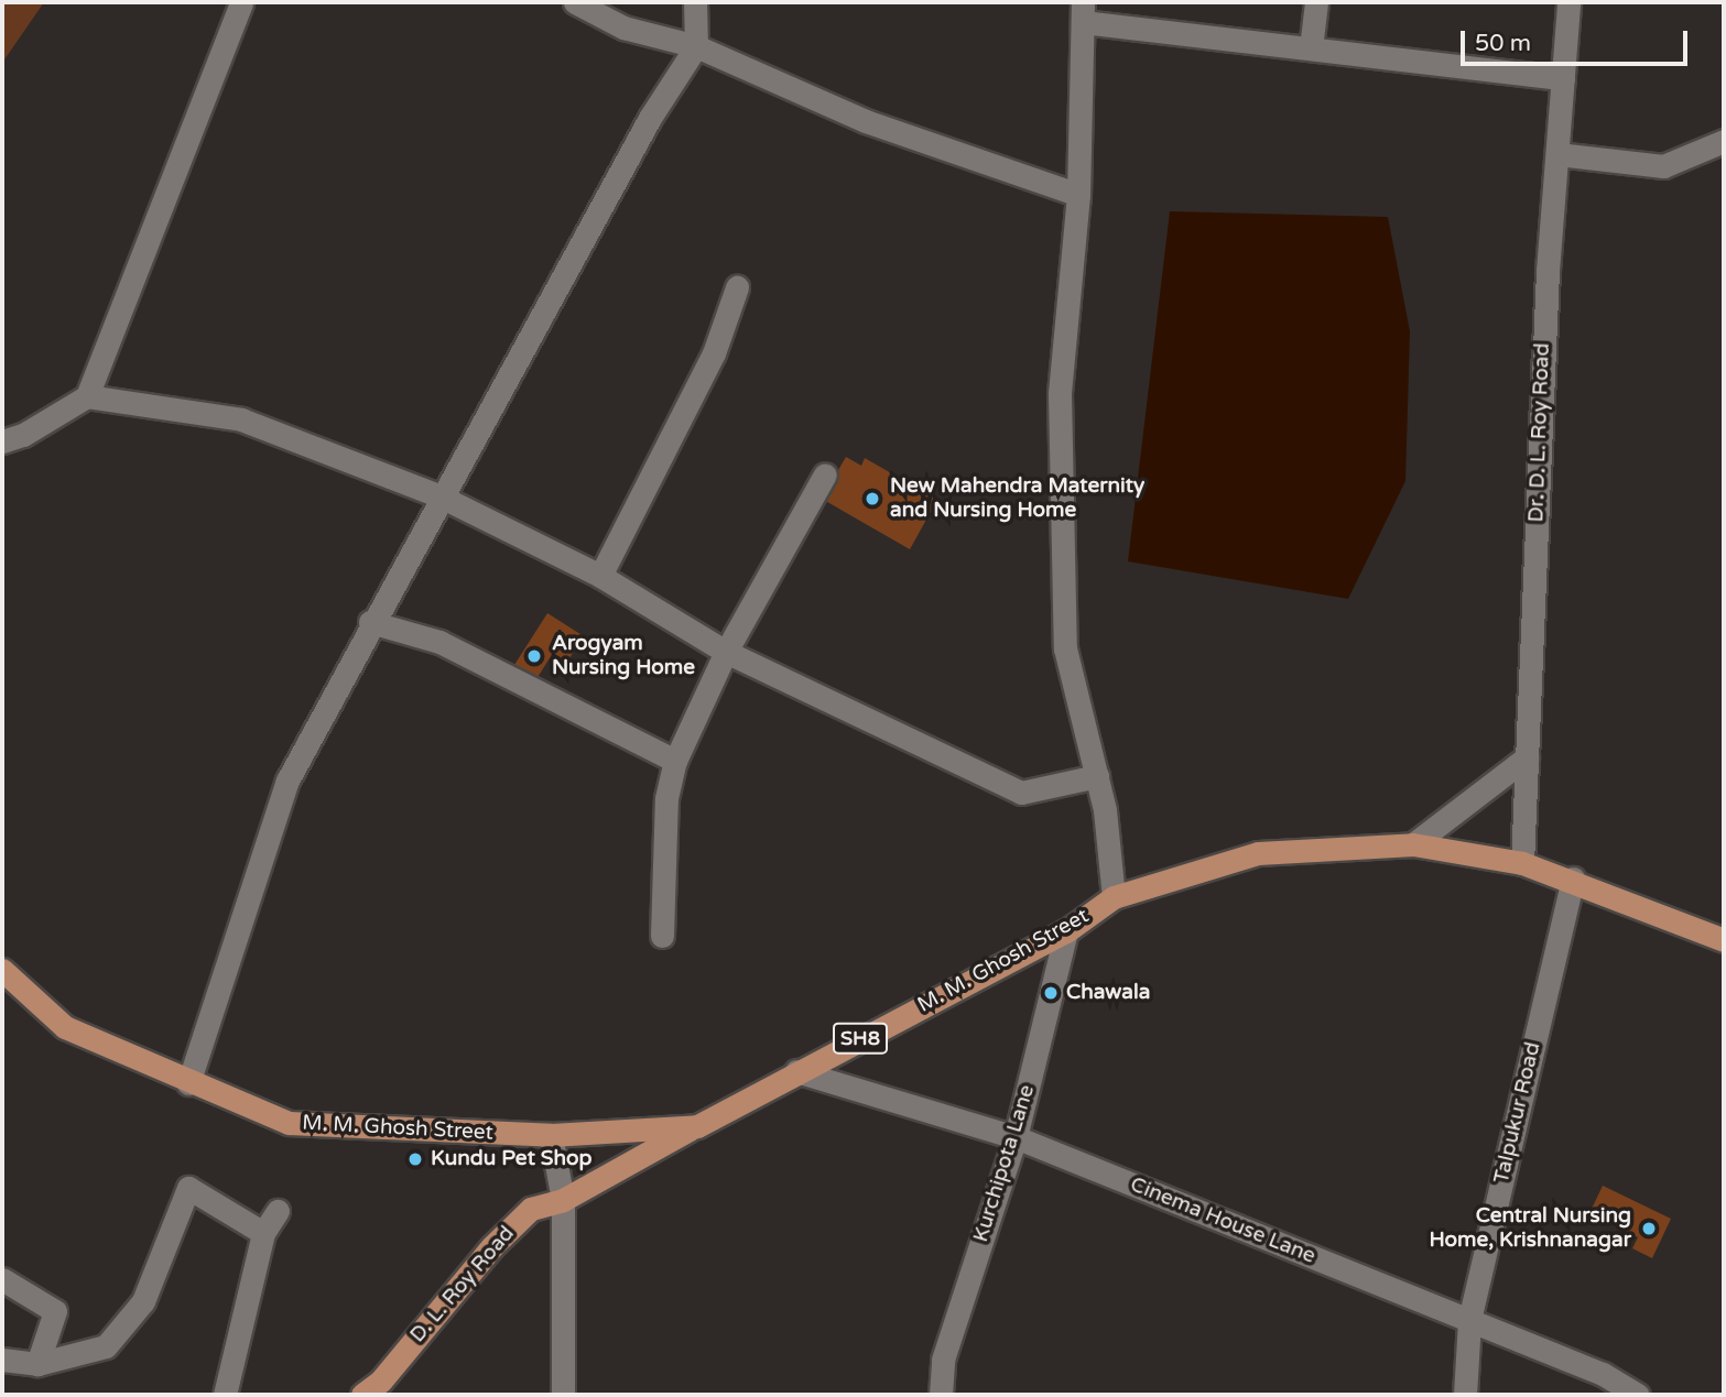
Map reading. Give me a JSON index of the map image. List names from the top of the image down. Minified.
{"streets":{"main road":["M. M. Ghosh Street","SH8","D. L. Roy Road"],"street":["Dr. D. L. Roy Road","Talpukur Road","Kurchipota Lane","Cinema House Lane"]},"crossings":[["Dr. D. L. Roy Road","M. M. Ghosh Street"],["M. M. Ghosh Street","Talpukur Road"],["M. M. Ghosh Street","Kurchipota Lane"],["M. M. Ghosh Street","Cinema House Lane"],["M. M. Ghosh Street","D. L. Roy Road"],["Talpukur Road","Cinema House Lane"],["Kurchipota Lane","Cinema House Lane"]],"places":["New Mahendra Maternity and Nursing Home","Arogyam Nursing Home","Chawala","Kundu Pet Shop","Central Nursing Home, Krishnanagar"],"scale_bar":"50 m"}
